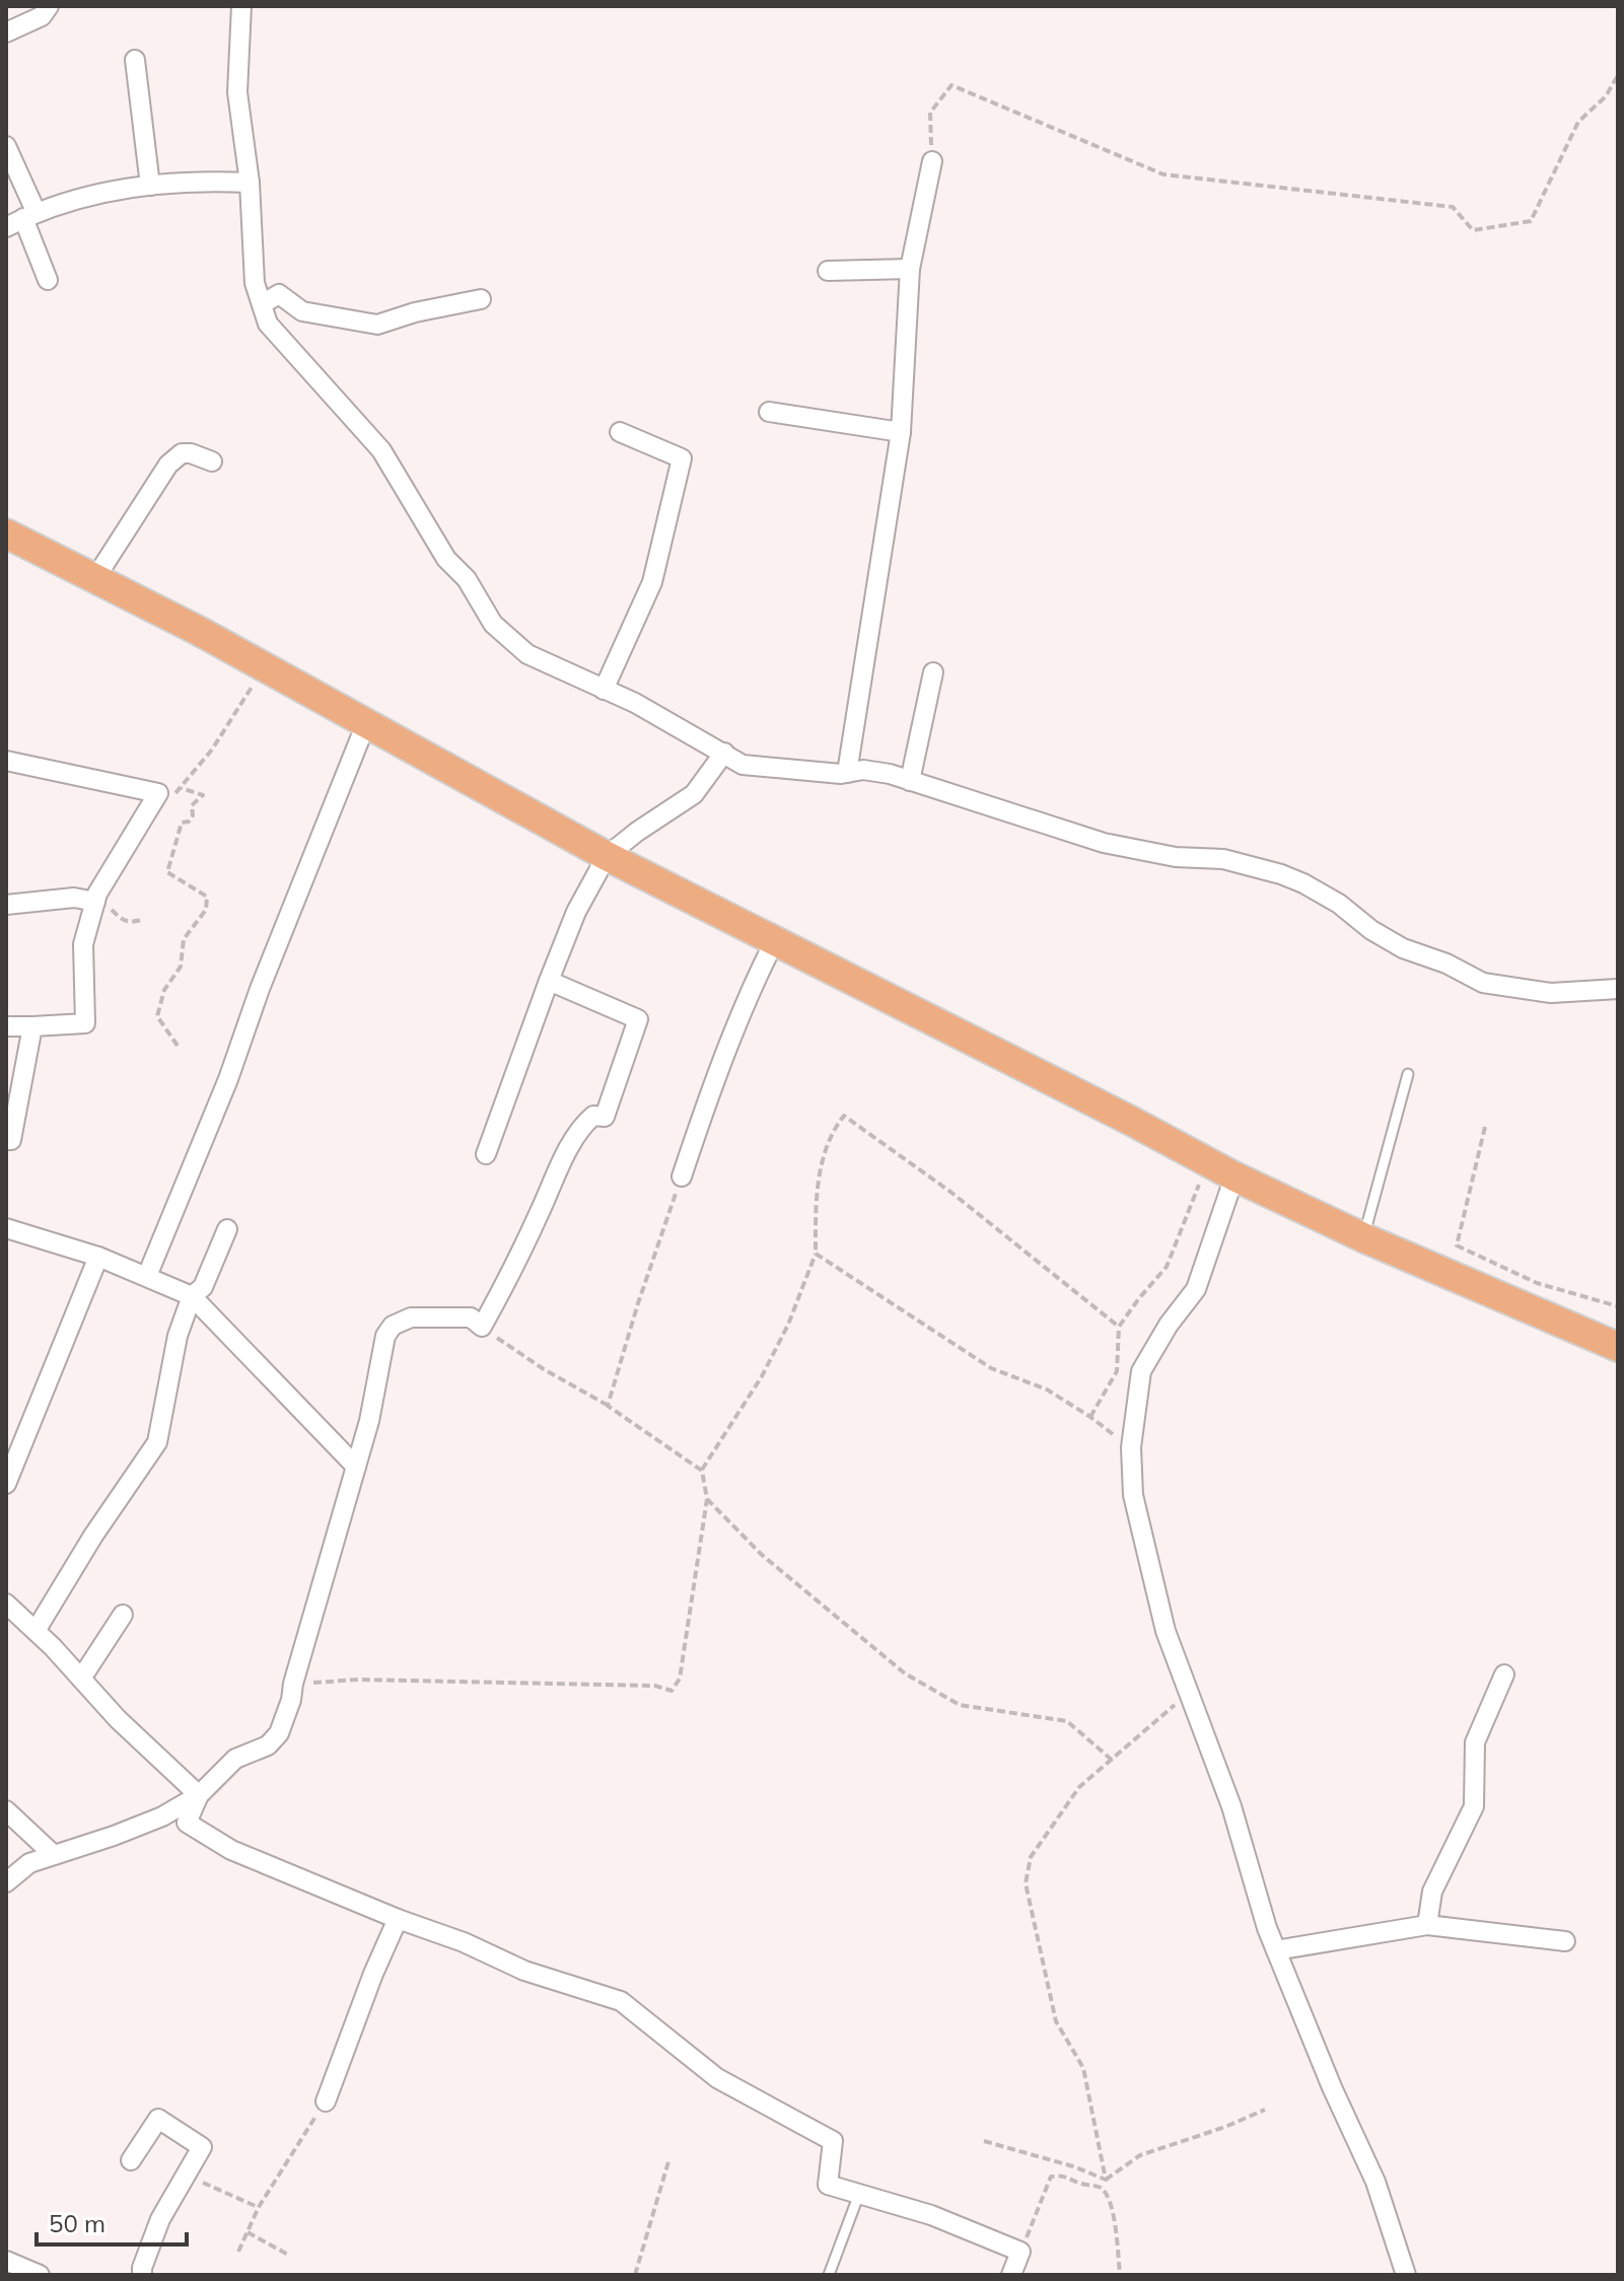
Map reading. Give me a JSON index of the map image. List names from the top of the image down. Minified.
{"scale_bar":"50 m"}
